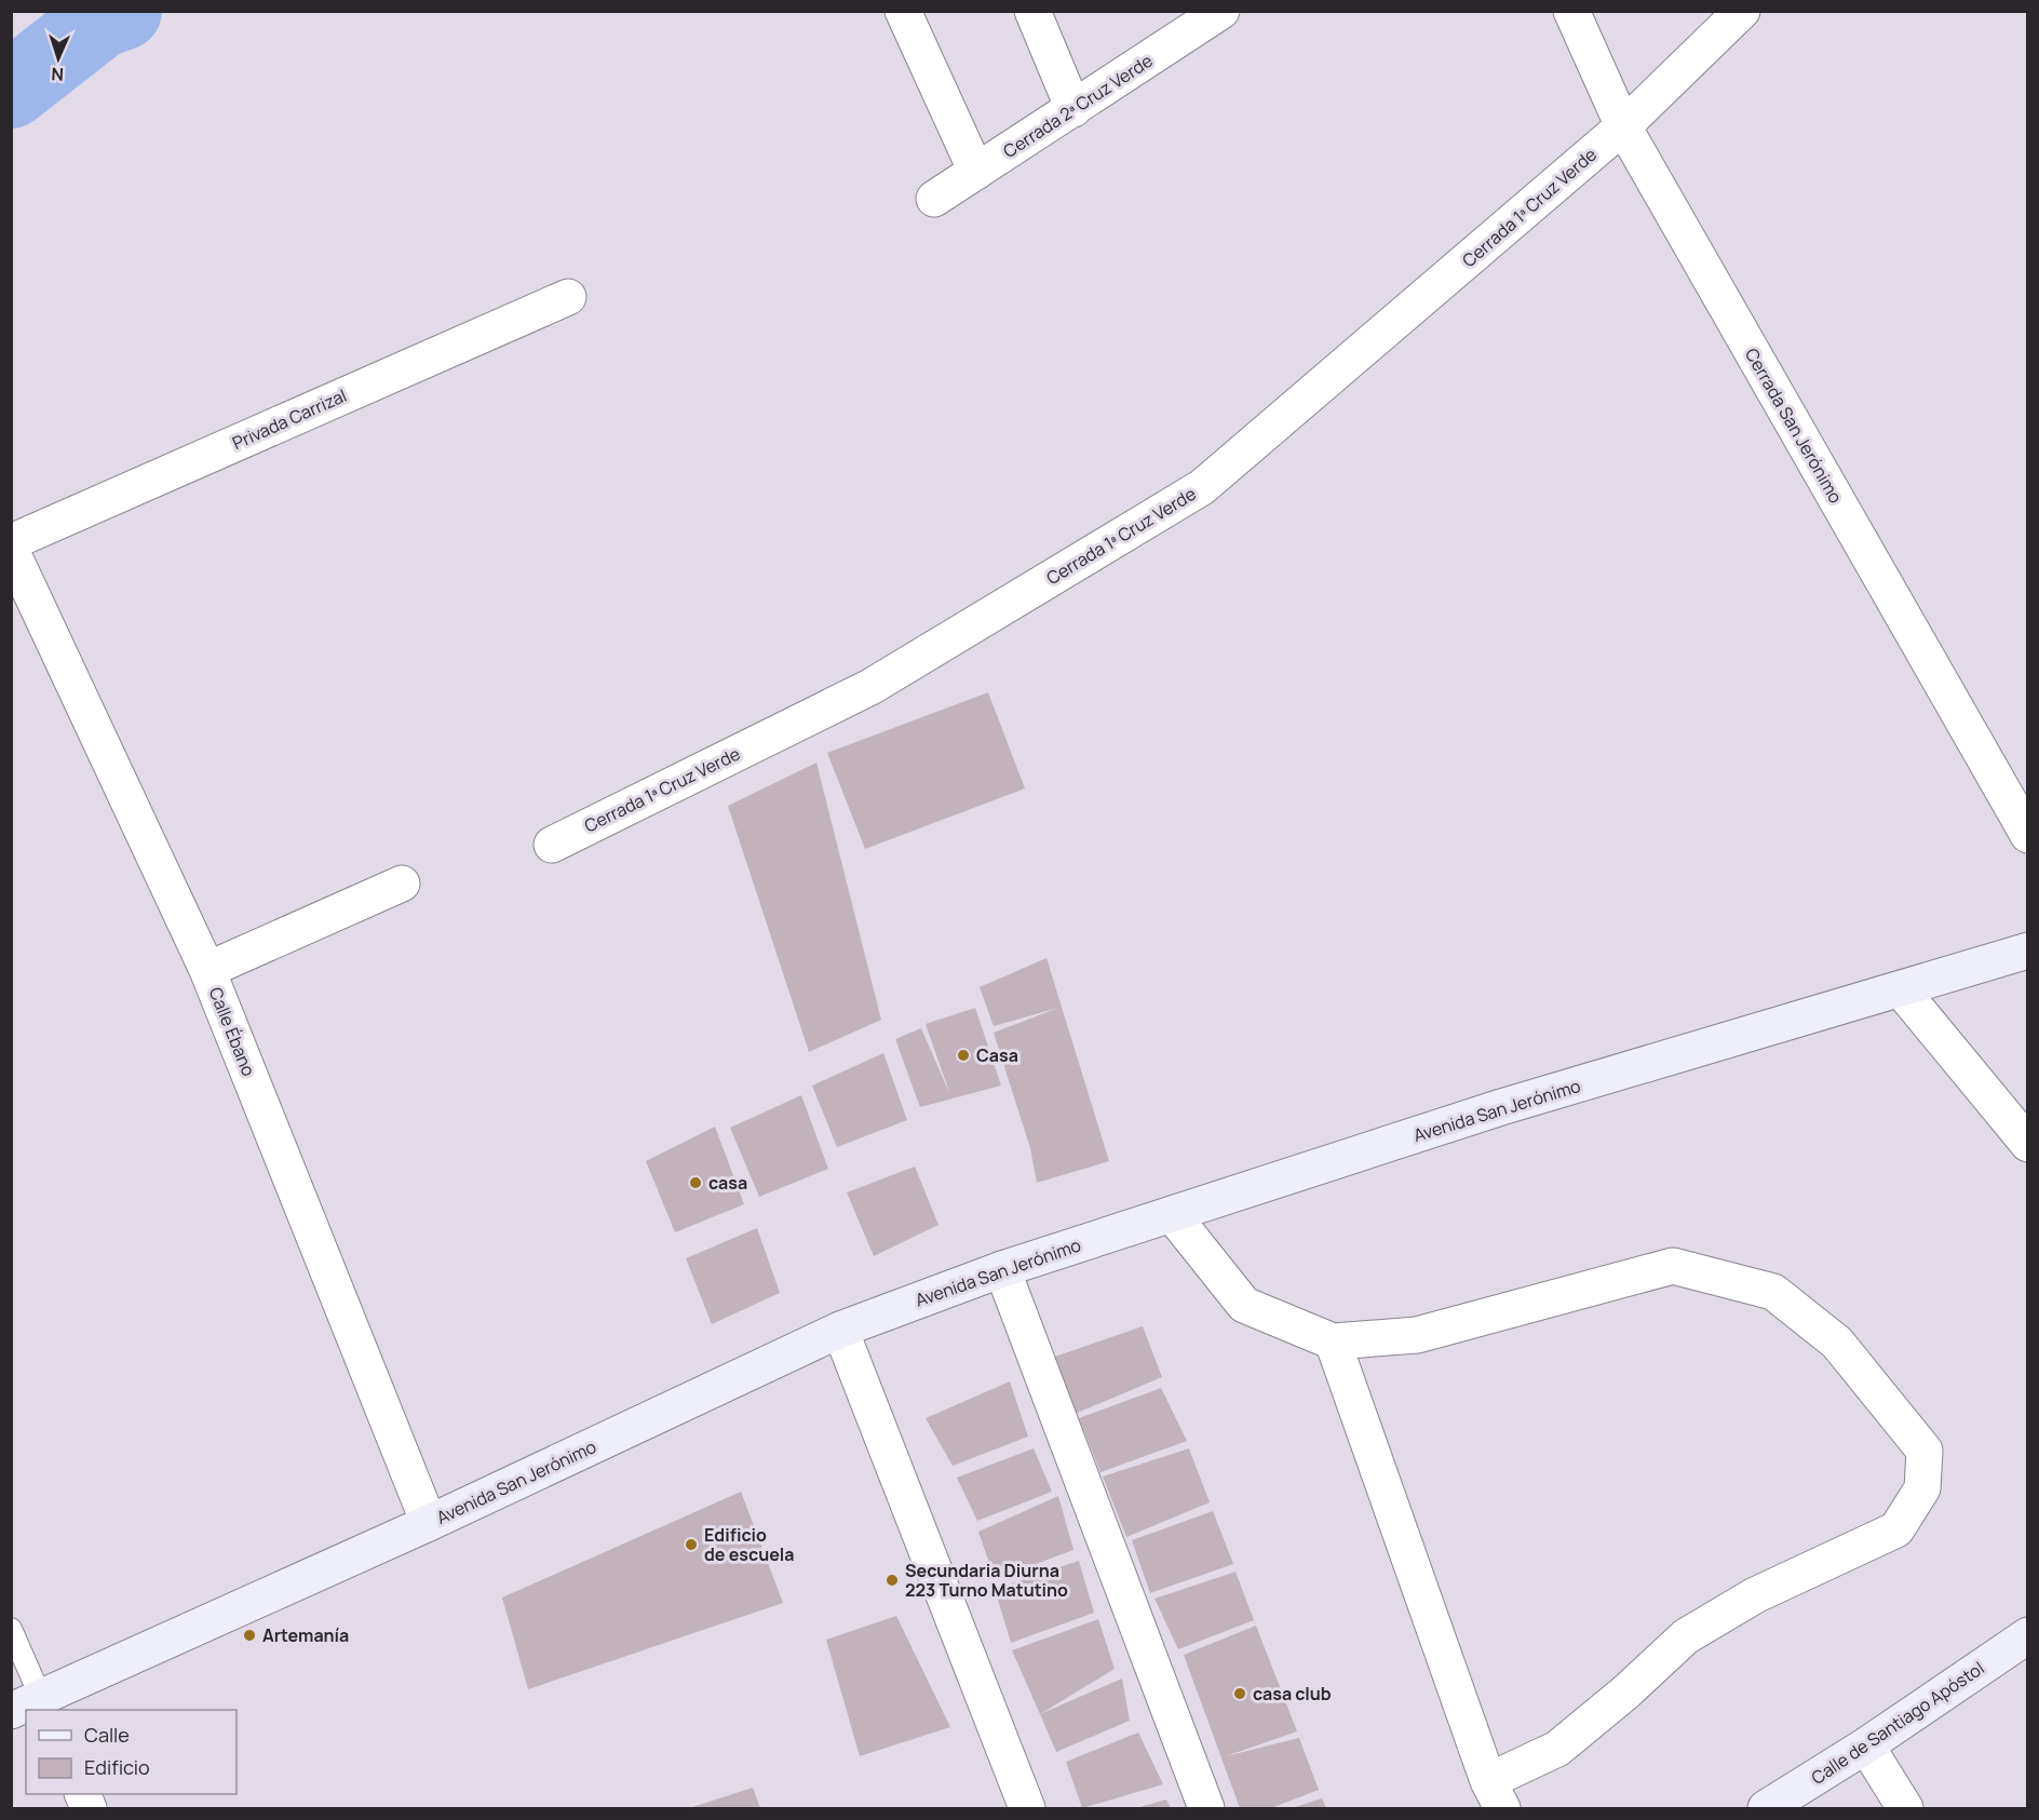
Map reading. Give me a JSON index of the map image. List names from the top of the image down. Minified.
{"streets":{"main road":["Avenida San Jerónimo","Calle de Santiago Apóstol"],"street":["Cerrada 2ª Cruz Verde","Cerrada 1ª Cruz Verde","Privada Carrizal","Cerrada San Jerónimo","Calle Ébano"]},"crossings":[["Cerrada 1ª Cruz Verde","Cerrada San Jerónimo"],["Calle Ébano","Avenida San Jerónimo"]],"places":["Casa","casa","Edificio de escuela","Secundaria Diurna 223 Turno Matutino","Artemanía","casa club"],"legend":["Calle","Edificio"],"north":"bottom"}
